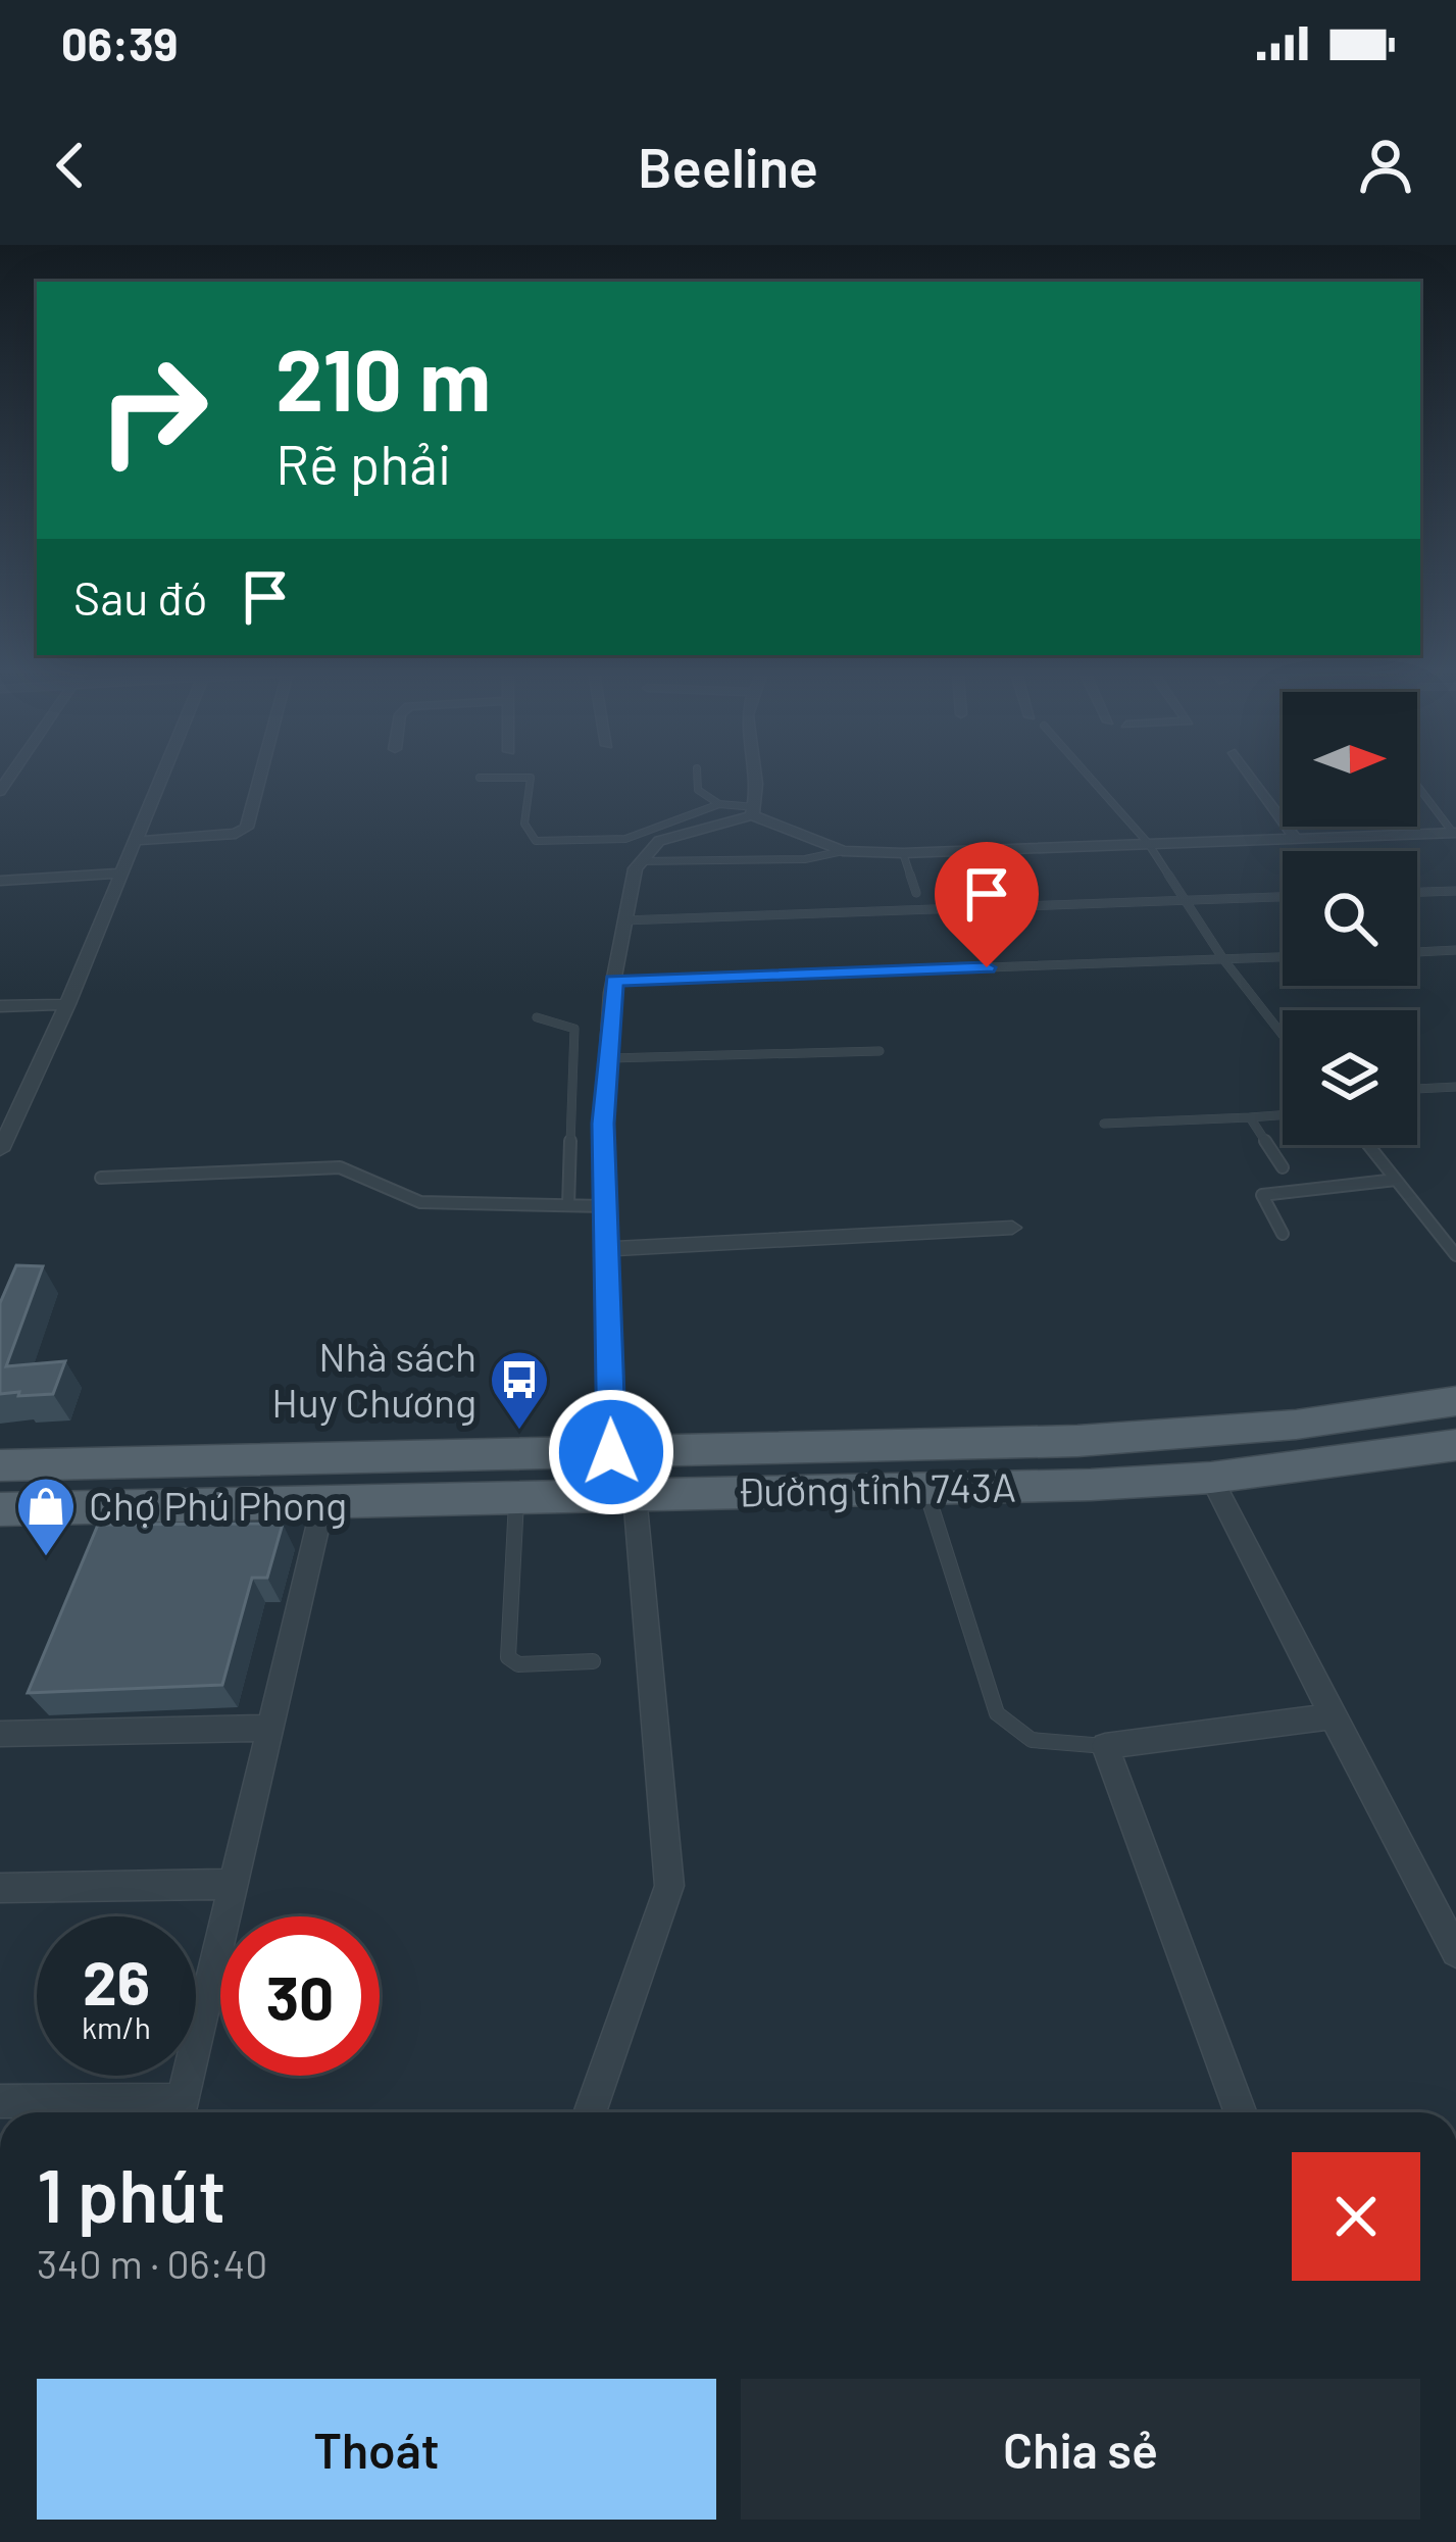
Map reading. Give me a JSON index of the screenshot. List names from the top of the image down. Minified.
{"streets":{"main road":["Đường tỉnh 743A"]},"places":{"bus stop":["Nhà sách Huy Chương"],"shop":["Chợ Phú Phong"]},"north":"right","page":{"status":"06:39","header":"Beeline","turn":["210 m","Rẽ phải"],"then":"Sau đó","speed":"26 km/h","limit":"30","heading":["1 phút","340 m · 06:40"],"buttons":["Thoát","Chia sẻ"]}}
